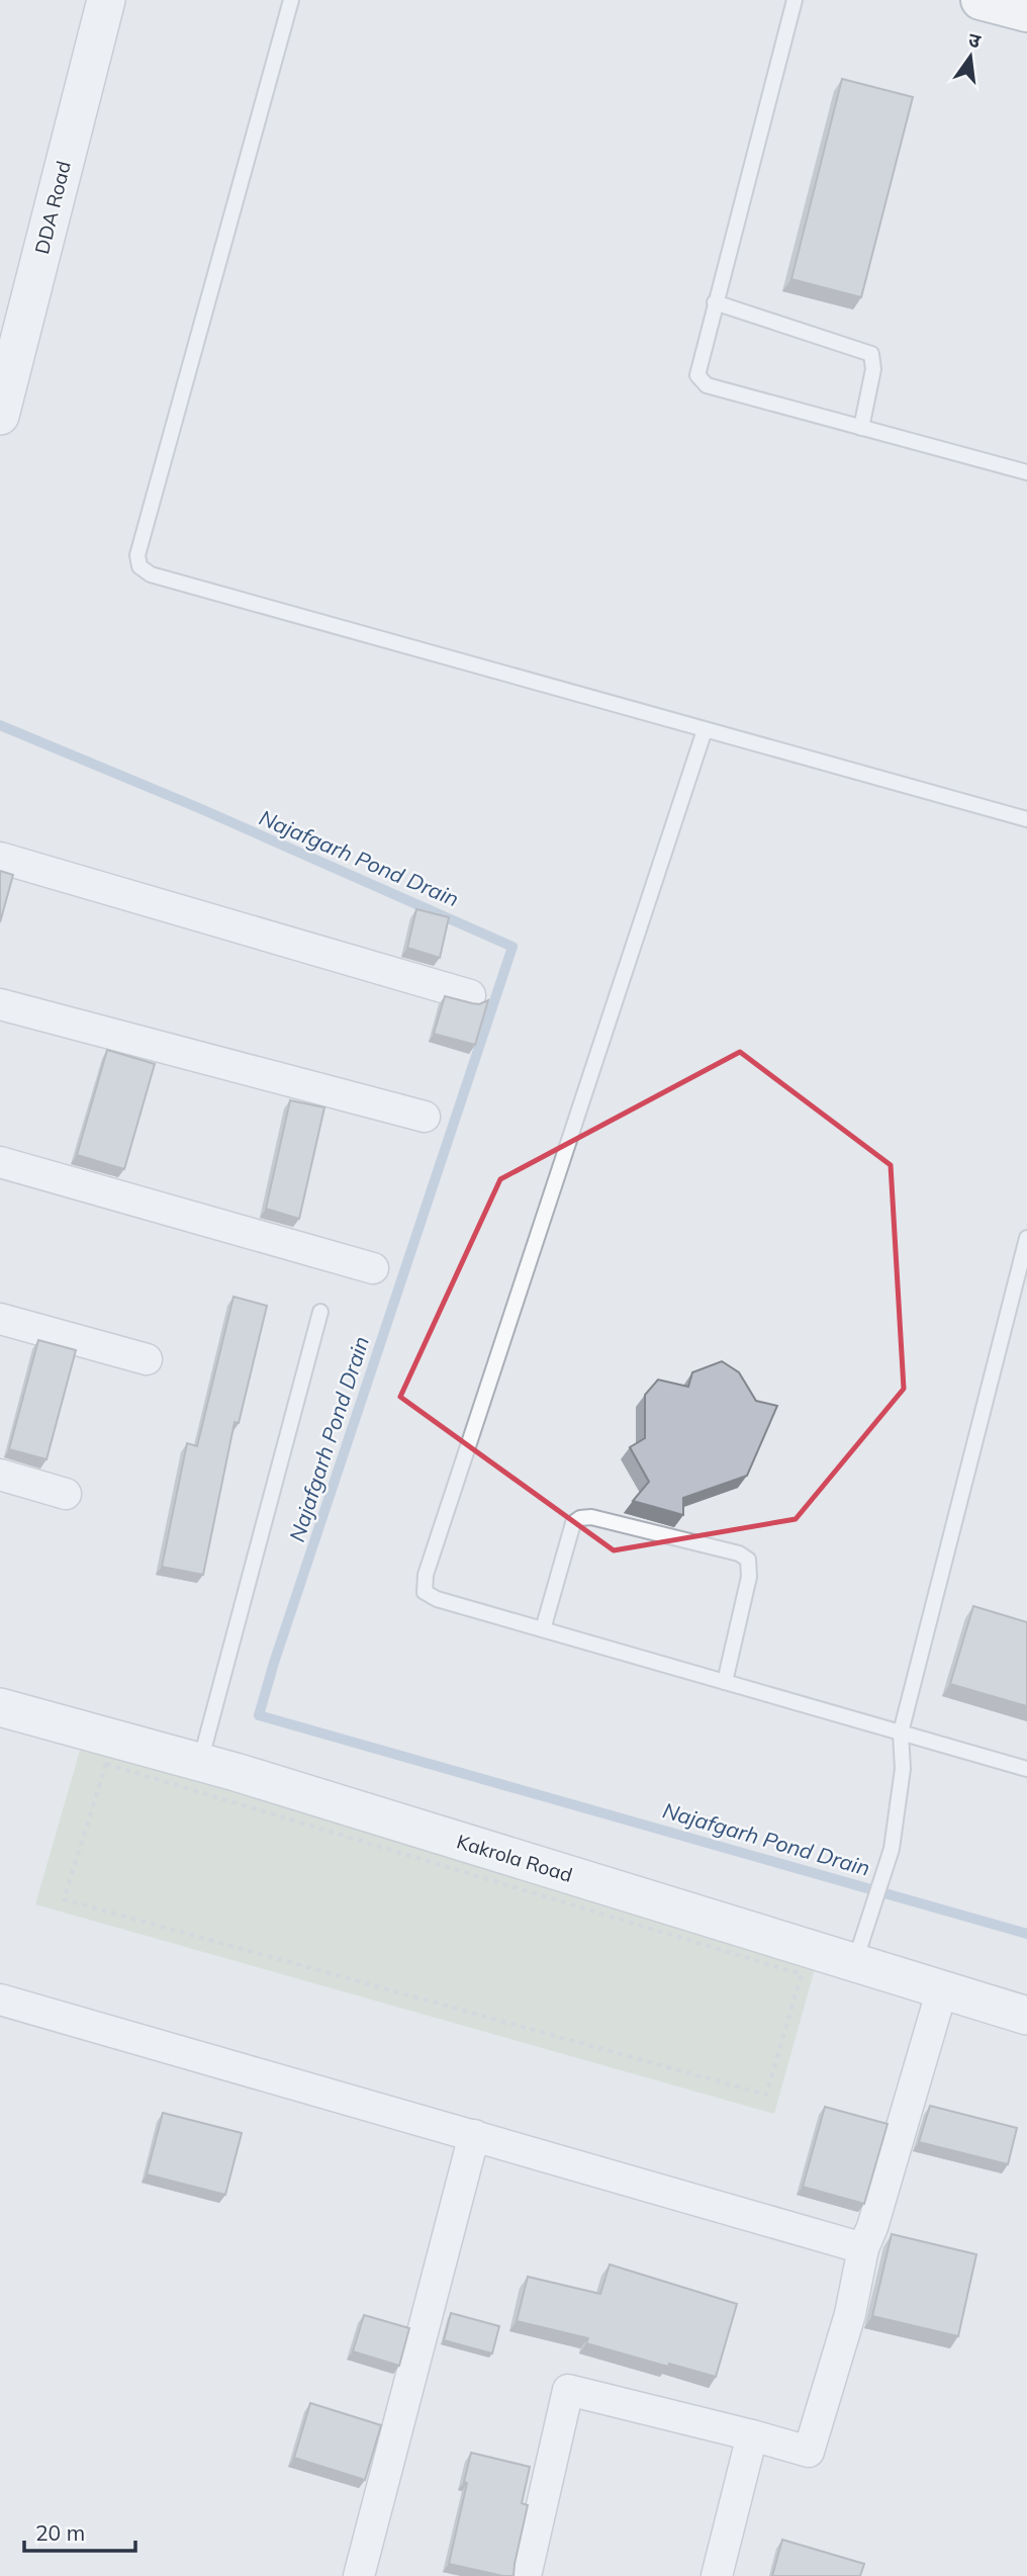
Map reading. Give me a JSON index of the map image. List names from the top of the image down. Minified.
{"streets":{"street":["DDA Road","Kakrola Road"]},"water":["Najafgarh Pond Drain"],"scale_bar":"20 m","north":"top"}
